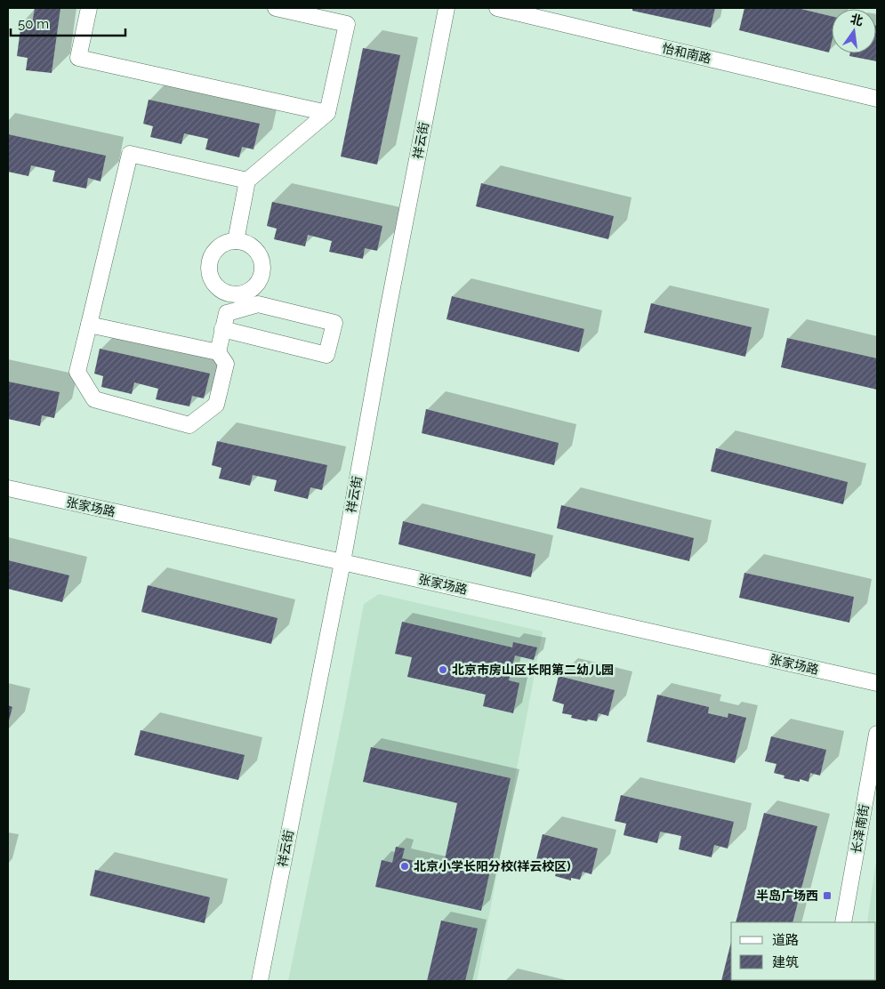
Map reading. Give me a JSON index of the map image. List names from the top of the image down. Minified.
{"streets":{"street":["怡和南路","祥云街","张家场路","长泽南街"]},"crossings":[["祥云街","张家场路"]],"places":{"other":["北京市房山区长阳第二幼儿园","北京小学长阳分校(祥云校区)"],"transit":["半岛广场西"]},"legend":["道路","建筑"],"scale_bar":"50 m","north":"top"}
